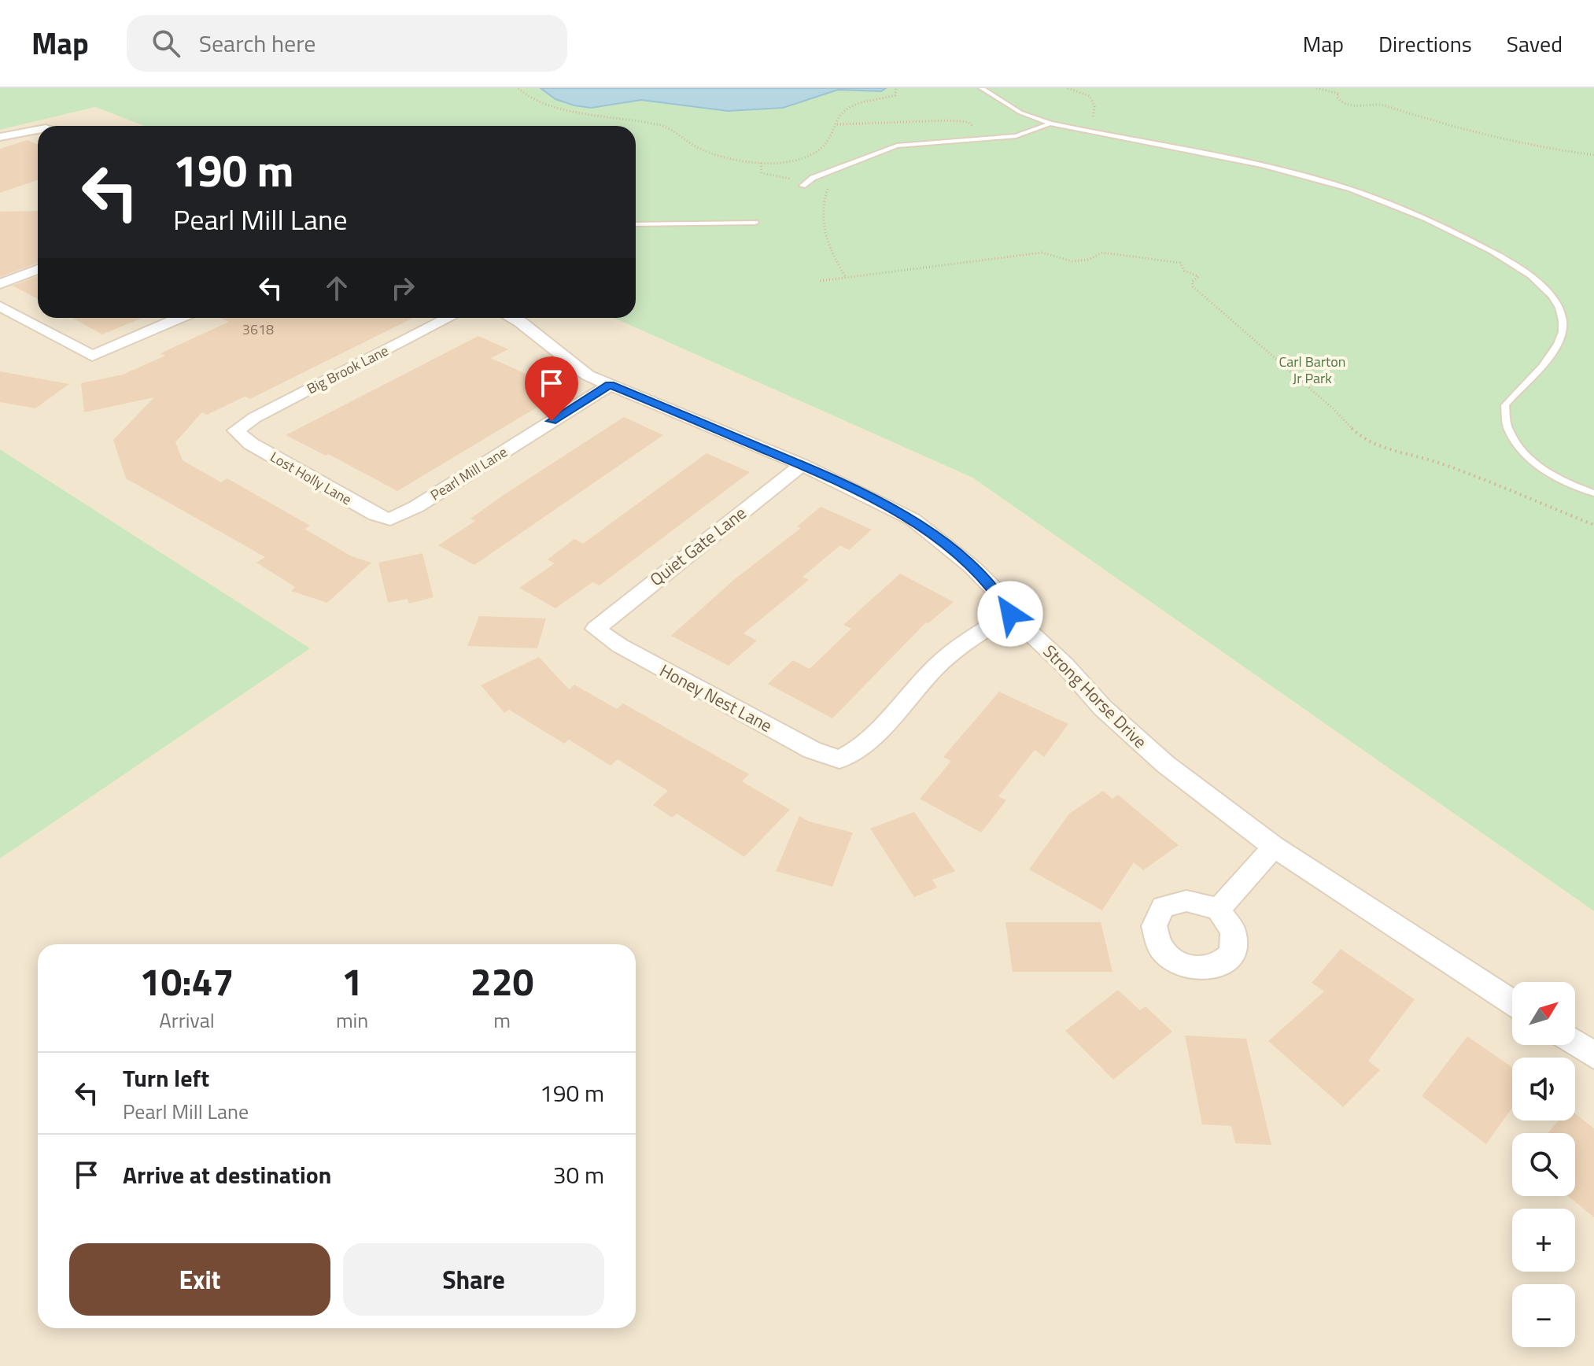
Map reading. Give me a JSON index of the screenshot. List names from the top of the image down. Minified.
{"streets":{"street":["Big Brook Lane","Pearl Mill Lane","Lost Holly Lane","Quiet Gate Lane","Strong Horse Drive","Honey Nest Lane"]},"crossings":[["Big Brook Lane","Lost Holly Lane"],["Pearl Mill Lane","Lost Holly Lane"],["Pearl Mill Lane","Strong Horse Drive"],["Quiet Gate Lane","Strong Horse Drive"],["Quiet Gate Lane","Honey Nest Lane"],["Strong Horse Drive","Honey Nest Lane"]],"parks":["Carl Barton Jr Park"],"house_numbers":["3618"],"north":"top right","page":{"header":"Map","search":"Search here","nav":["Map","Directions","Saved"],"turn":["190 m","Pearl Mill Lane"],"eta":["10:47","Arrival","1","min","220","m"],"map_buttons":["+","−"],"list":[{"name":"Turn left","note":"Pearl Mill Lane","value":"190 m"},{"name":"Arrive at destination","value":"30 m"}],"buttons":["Exit","Share"]}}
